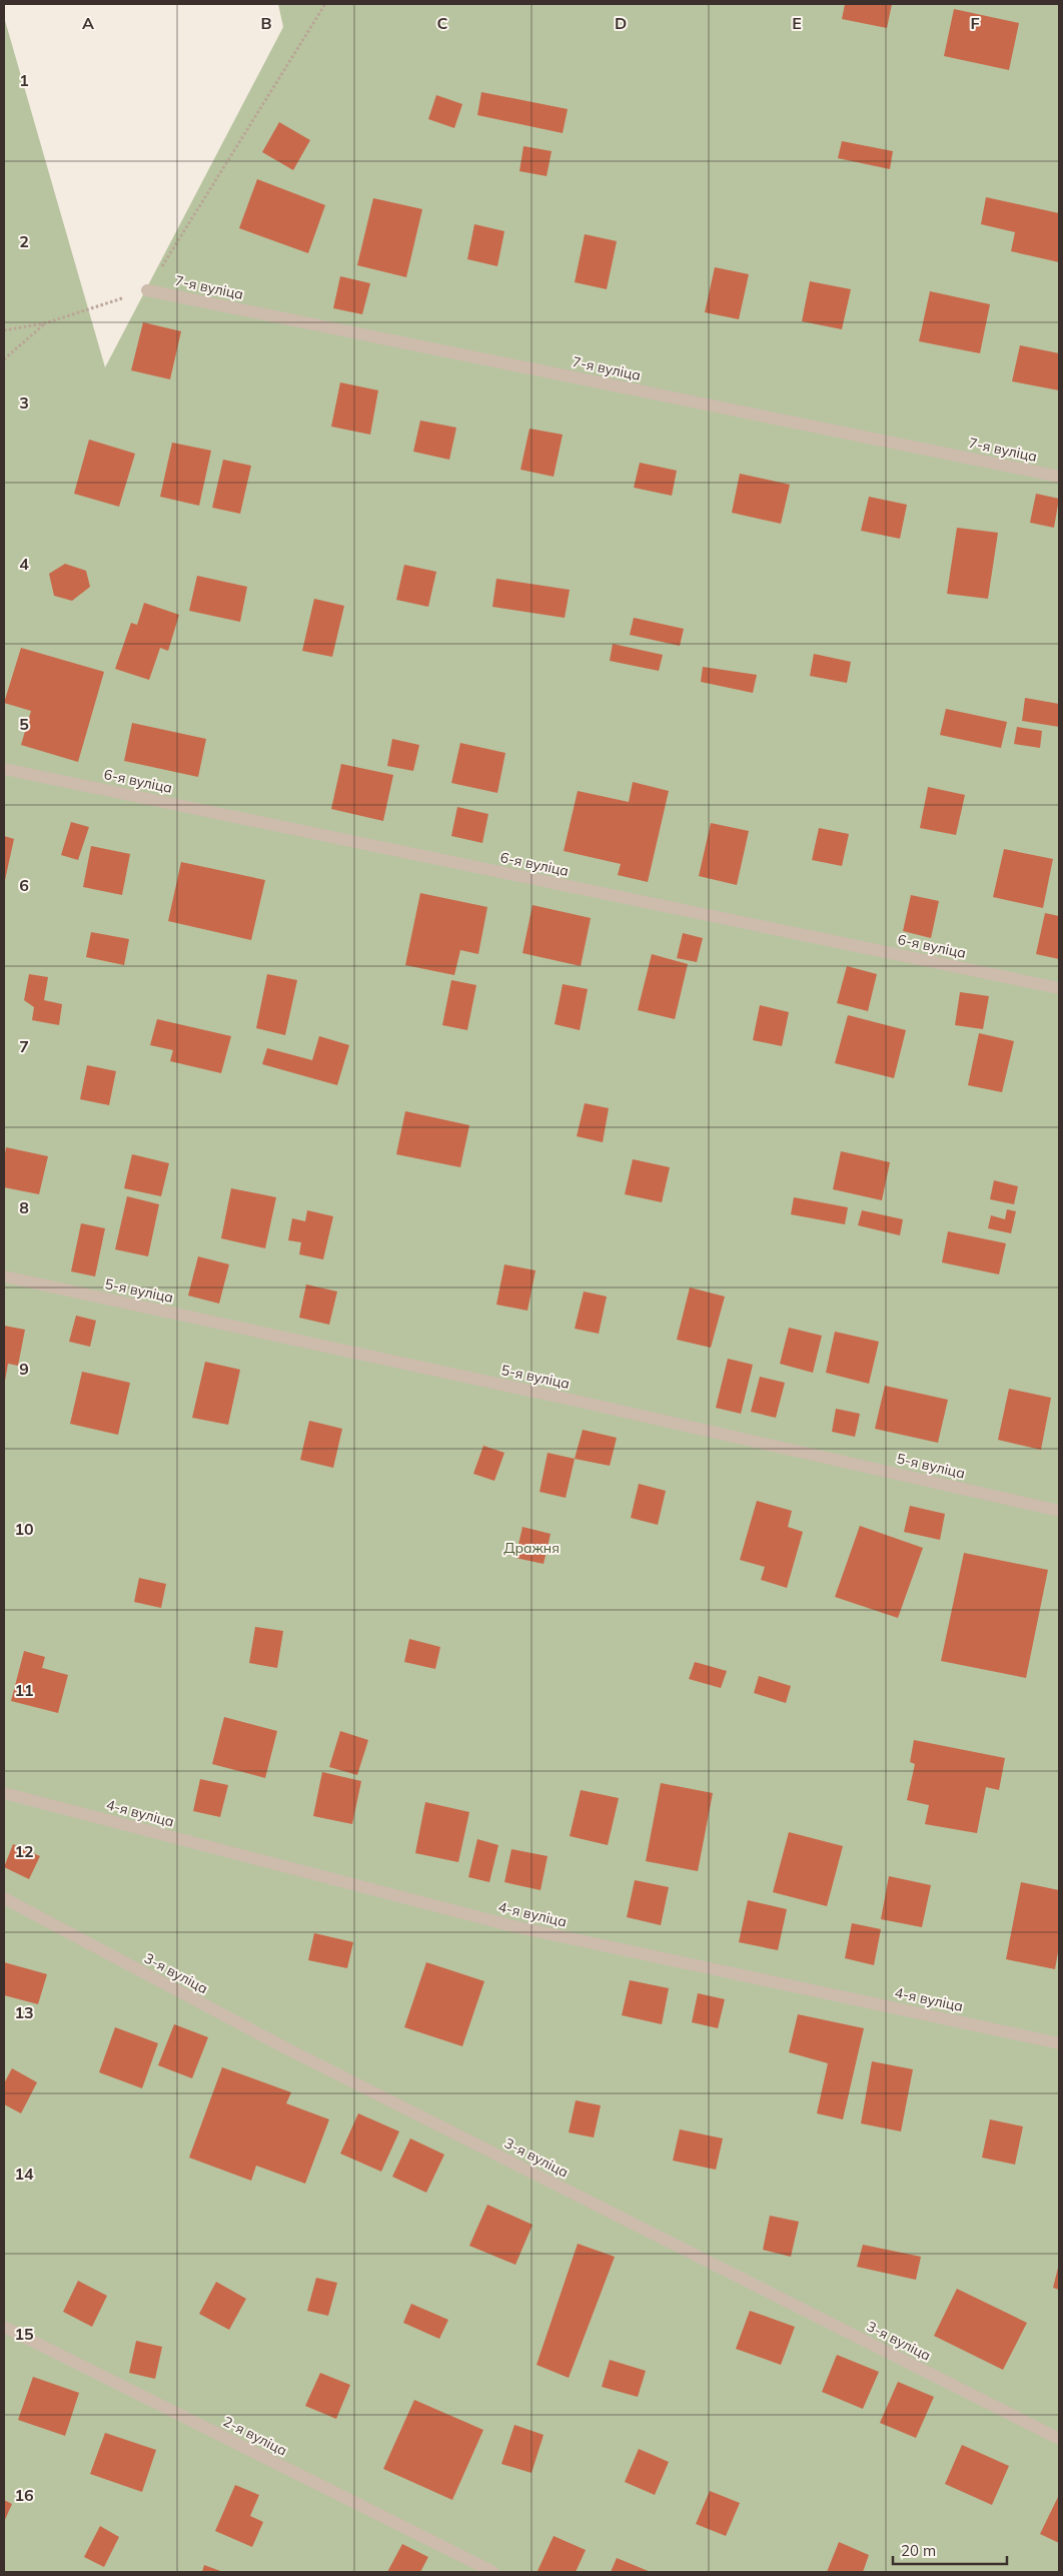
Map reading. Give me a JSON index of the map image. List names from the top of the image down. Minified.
{"streets":{"street":["7-я вуліца","6-я вуліца","5-я вуліца","4-я вуліца","3-я вуліца","2-я вуліца"]},"parks":["Дражня"],"scale_bar":"20 m","grid":{"columns":["A","B","C","D","E","F"],"rows":["1","2","3","4","5","6","7","8","9","10","11","12","13","14","15","16"]}}
